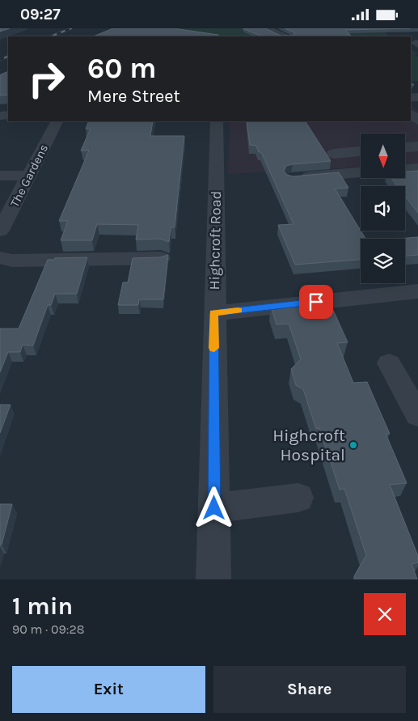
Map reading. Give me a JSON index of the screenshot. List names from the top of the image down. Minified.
{"streets":{"street":["The Gardens","Highcroft Road"]},"places":["Highcroft Hospital"],"north":"bottom","page":{"status":"09:27","turn":["60 m","Mere Street"],"heading":["1 min","90 m · 09:28"],"buttons":["Exit","Share"]}}
